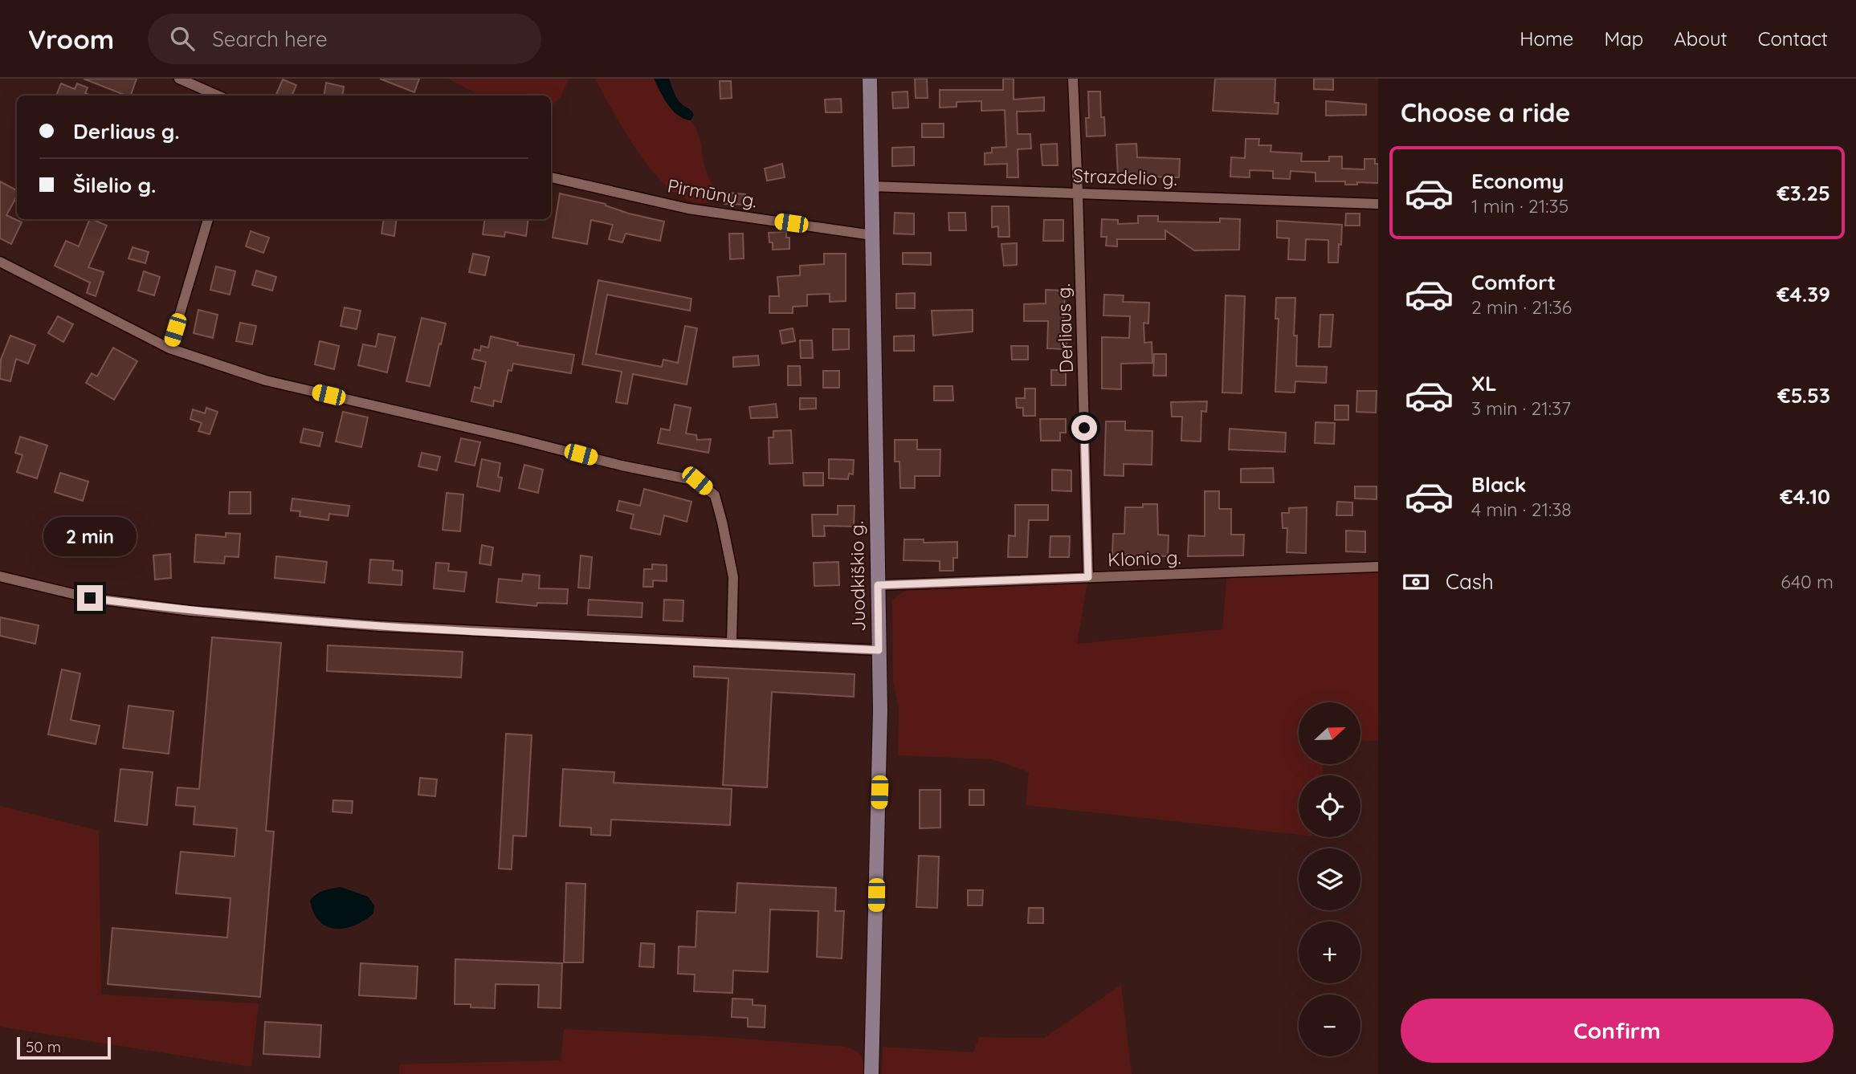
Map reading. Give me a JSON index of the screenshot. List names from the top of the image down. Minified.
{"streets":{"street":["Strazdelio g.","Pirmūnų g.","Derliaus g.","Klonio g.","Juodkiškio g."]},"crossings":[["Strazdelio g.","Derliaus g."],["Strazdelio g.","Juodkiškio g."],["Pirmūnų g.","Juodkiškio g."],["Derliaus g.","Klonio g."],["Klonio g.","Juodkiškio g."]],"scale_bar":"50 m","north":"right","page":{"header":"Vroom","search":"Search here","nav":["Home","Map","About","Contact"],"heading":"Choose a ride","banner":["Derliaus g.","Šilelio g."],"list":[{"name":"Economy","note":"1 min · 21:35","value":"€3.25"},{"name":"Comfort","note":"2 min · 21:36","value":"€4.39"},{"name":"XL","note":"3 min · 21:37","value":"€5.53"},{"name":"Black","note":"4 min · 21:38","value":"€4.10"}],"bubble":"2 min","pay":["Cash","640 m"],"map_buttons":["+","−"],"buttons":"Confirm","scale":"50 m"}}
